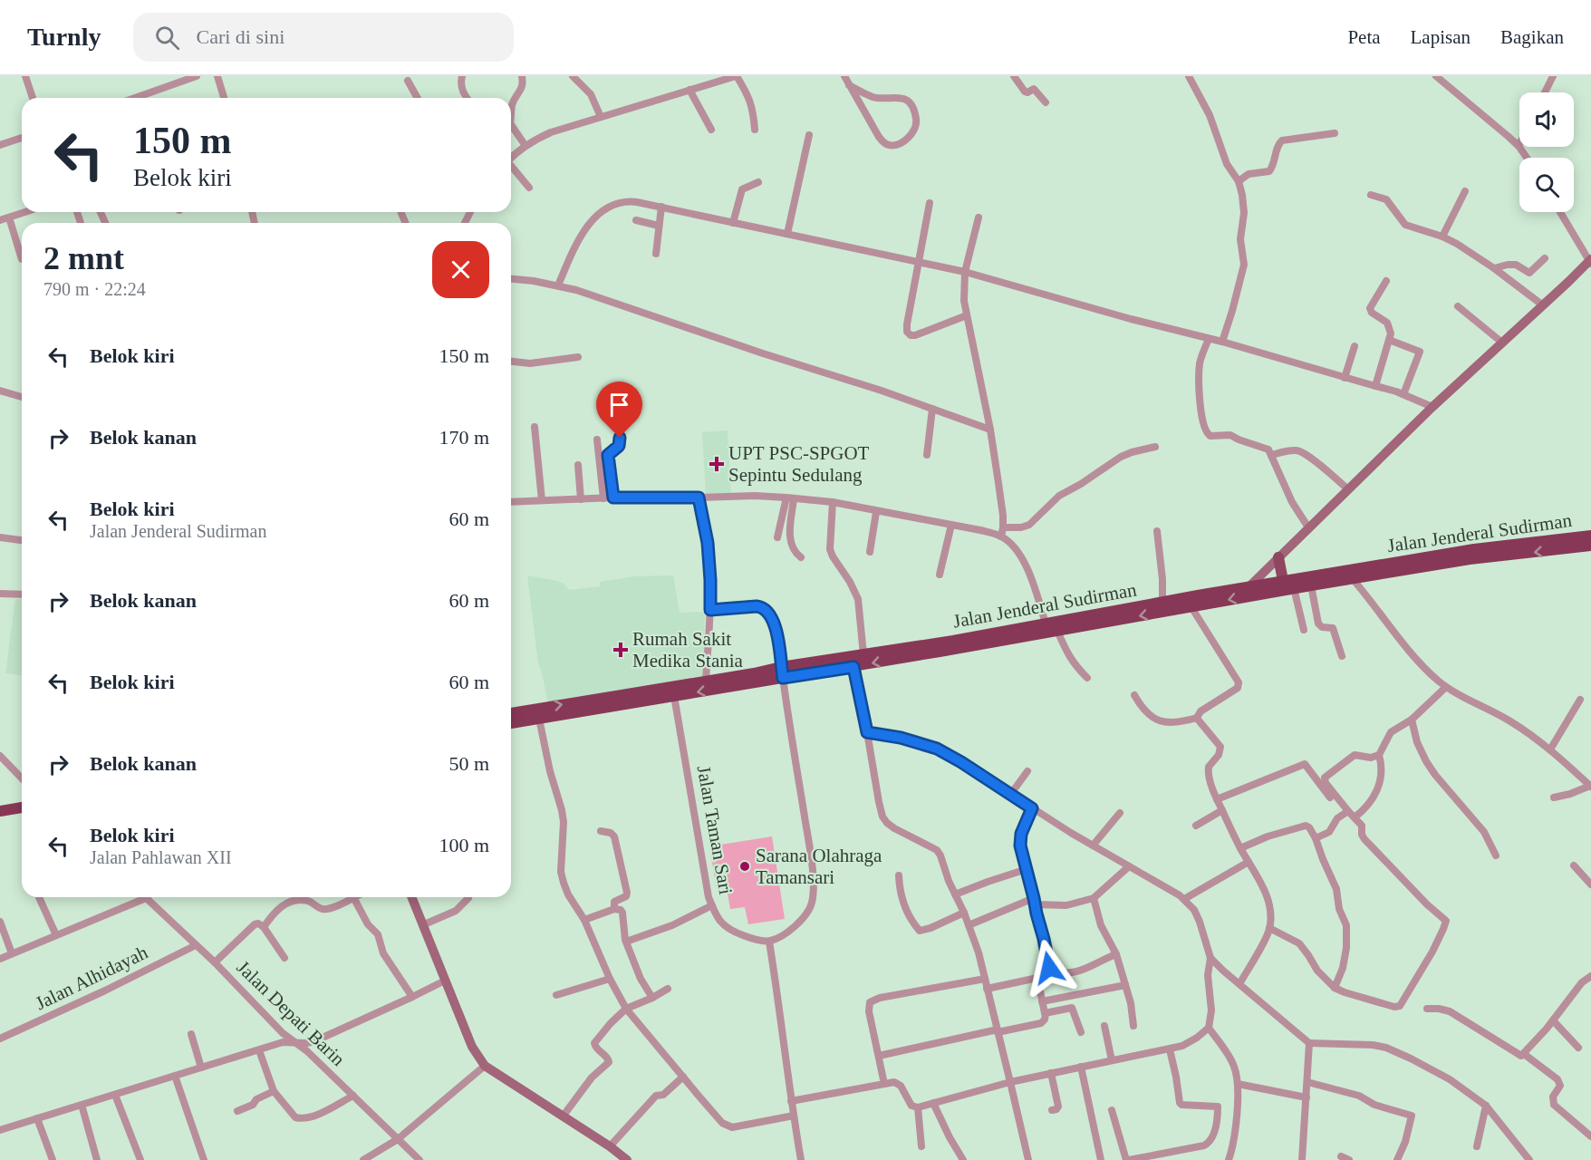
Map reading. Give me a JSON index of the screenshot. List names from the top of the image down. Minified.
{"streets":{"highway":["Jalan Jenderal Sudirman"],"street":["Jalan Taman Sari","Jalan Alhidayah","Jalan Depati Barin"]},"crossings":[["Jalan Jenderal Sudirman","Jalan Taman Sari"],["Jalan Alhidayah","Jalan Depati Barin"]],"places":{"health":["UPT PSC-SPGOT Sepintu Sedulang","Rumah Sakit Medika Stania"],"other":["Sarana Olahraga Tamansari"]},"page":{"header":"Turnly","search":"Cari di sini","nav":["Peta","Lapisan","Bagikan"],"turn":["150 m","Belok kiri"],"heading":["2 mnt","790 m · 22:24"],"list":[{"name":"Belok kiri","value":"150 m"},{"name":"Belok kanan","value":"170 m"},{"name":"Belok kiri","note":"Jalan Jenderal Sudirman","value":"60 m"},{"name":"Belok kanan","value":"60 m"},{"name":"Belok kiri","value":"60 m"},{"name":"Belok kanan","value":"50 m"},{"name":"Belok kiri","note":"Jalan Pahlawan XII","value":"100 m"}]}}
